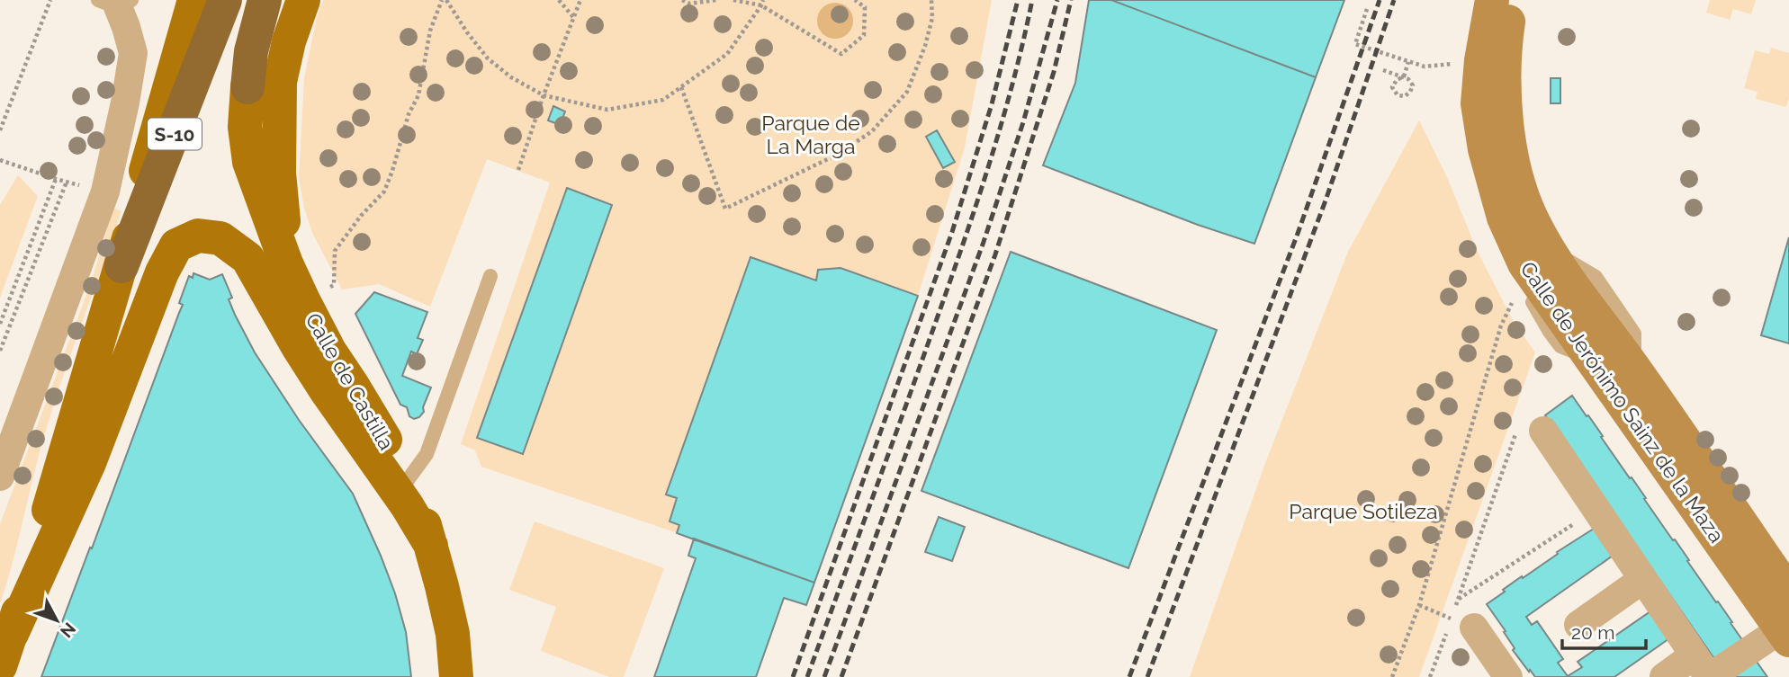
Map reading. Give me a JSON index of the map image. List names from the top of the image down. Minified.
{"streets":{"highway":["S-10"],"main road":["Calle de Castilla","Calle de Jerónimo Sainz de la Maza"]},"parks":["Parque de La Marga","Parque Sotileza"],"scale_bar":"20 m","north":"bottom right"}
